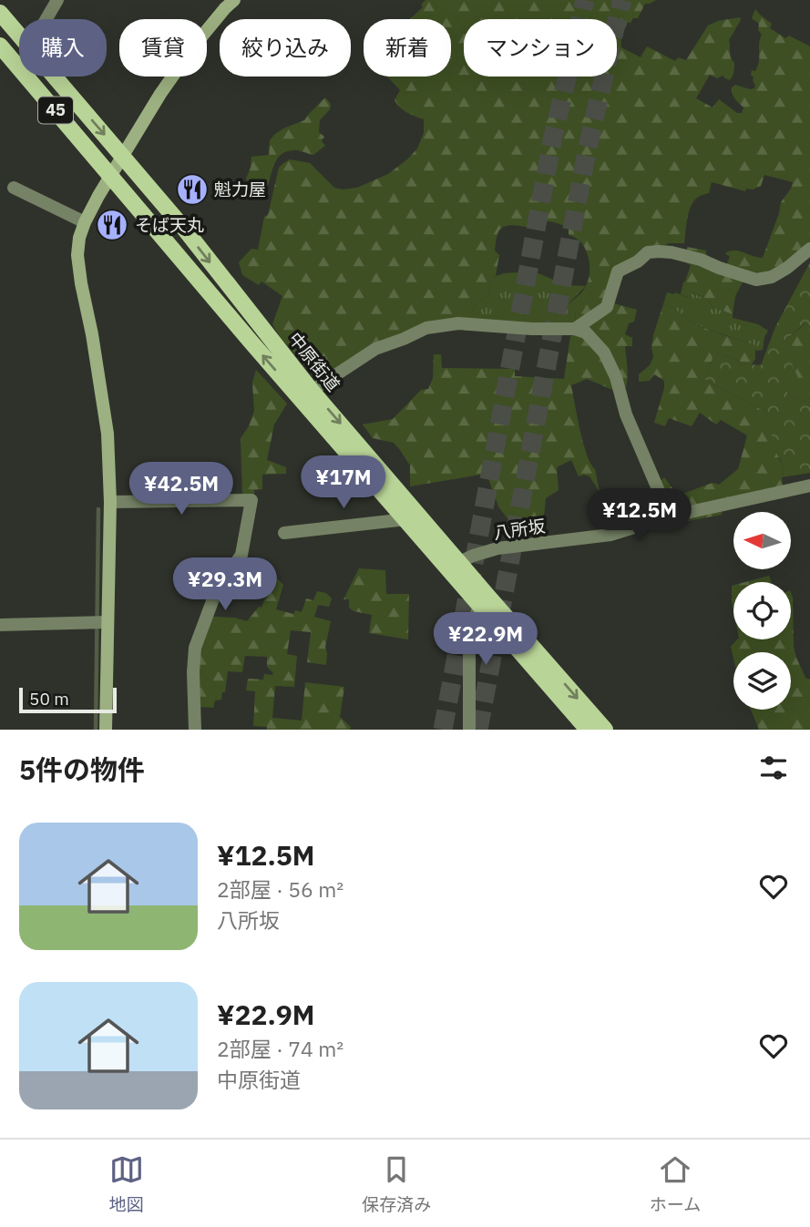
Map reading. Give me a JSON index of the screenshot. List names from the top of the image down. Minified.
{"streets":{"main road":["45","中原街道"],"street":["八所坂"]},"crossings":[["中原街道","八所坂"]],"places":{"restaurant":["魁力屋","そば天丸"]},"scale_bar":"50 m","north":"left","page":{"chip":["購入","賃貸","絞り込み","新着","マンション"],"price":["¥17M","¥42.5M","¥12.5M","¥29.3M","¥22.9M"],"scale":"50 m","heading":"5件の物件","list":[{"name":"¥12.5M","note":"2部屋 · 56 m² · 八所坂"},{"name":"¥22.9M","note":"2部屋 · 74 m² · 中原街道"}],"tabs":["地図","保存済み","ホーム"]}}
